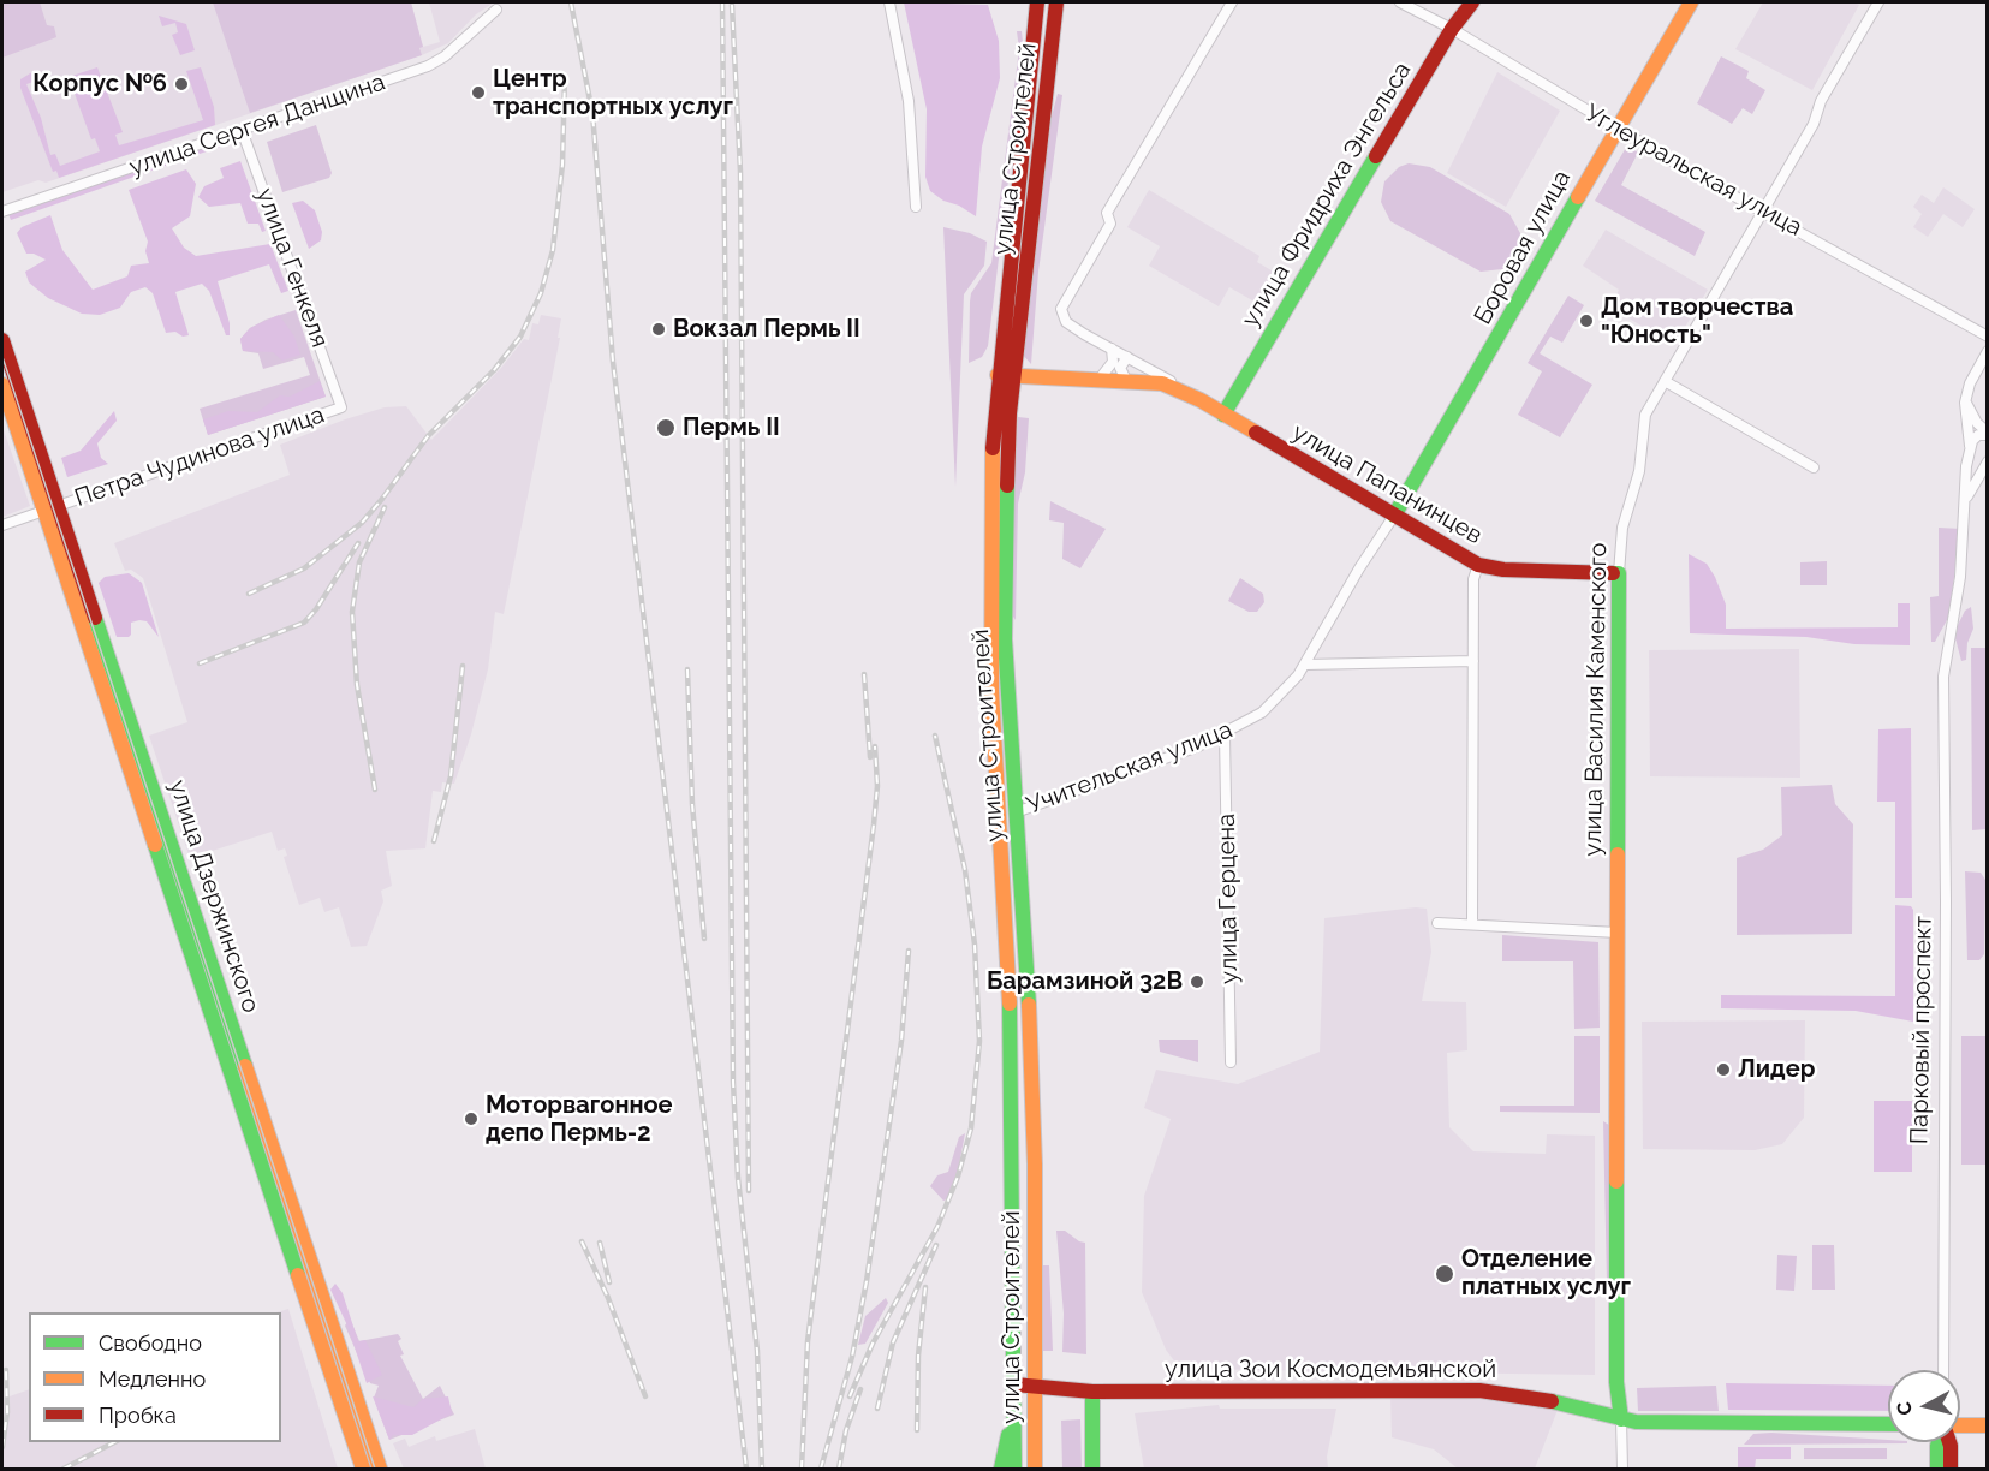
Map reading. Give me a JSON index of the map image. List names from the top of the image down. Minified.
{"streets":{"main road":["улица Строителей","улица Фридриха Энгельса","Боровая улица","улица Папанинцев","улица Василия Каменского","улица Дзержинского","улица Зои Космодемьянской"],"street":["улица Сергея Данщина","Углеуральская улица","улица Генкеля","Петра Чудинова улица","Учительская улица","улица Герцена","Парковый проспект"]},"crossings":[["улица Сергея Данщина","улица Генкеля"],["улица Строителей","улица Папанинцев"],["улица Строителей","Учительская улица"],["улица Строителей","улица Зои Космодемьянской"],["Углеуральская улица","улица Фридриха Энгельса"],["Углеуральская улица","Боровая улица"],["Углеуральская улица","улица Василия Каменского"],["улица Фридриха Энгельса","улица Папанинцев"],["Боровая улица","улица Папанинцев"],["Боровая улица","Учительская улица"],["улица Генкеля","Петра Чудинова улица"],["Петра Чудинова улица","улица Дзержинского"],["улица Папанинцев","улица Василия Каменского"],["улица Папанинцев","Учительская улица"],["улица Василия Каменского","улица Зои Космодемьянской"],["Учительская улица","улица Герцена"]],"places":["Корпус №6","Центр транспортных услуг","Дом творчества \"Юность\"","Вокзал Пермь II","Пермь II","Барамзиной 32В","Лидер","Моторвагонное депо Пермь-2","Отделение платных услуг"],"legend":["Свободно","Медленно","Пробка"],"north":"left"}
